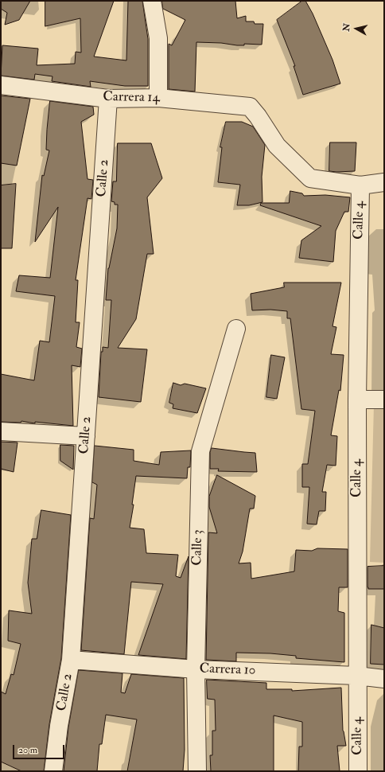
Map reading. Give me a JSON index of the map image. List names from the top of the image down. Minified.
{"streets":{"street":["Carrera 14","Calle 2","Calle 4","Calle 3","Carrera 10"]},"crossings":[["Carrera 14","Calle 2"],["Carrera 14","Calle 4"],["Calle 2","Carrera 10"],["Calle 4","Carrera 10"],["Calle 3","Carrera 10"]],"scale_bar":"20 m","north":"left"}
